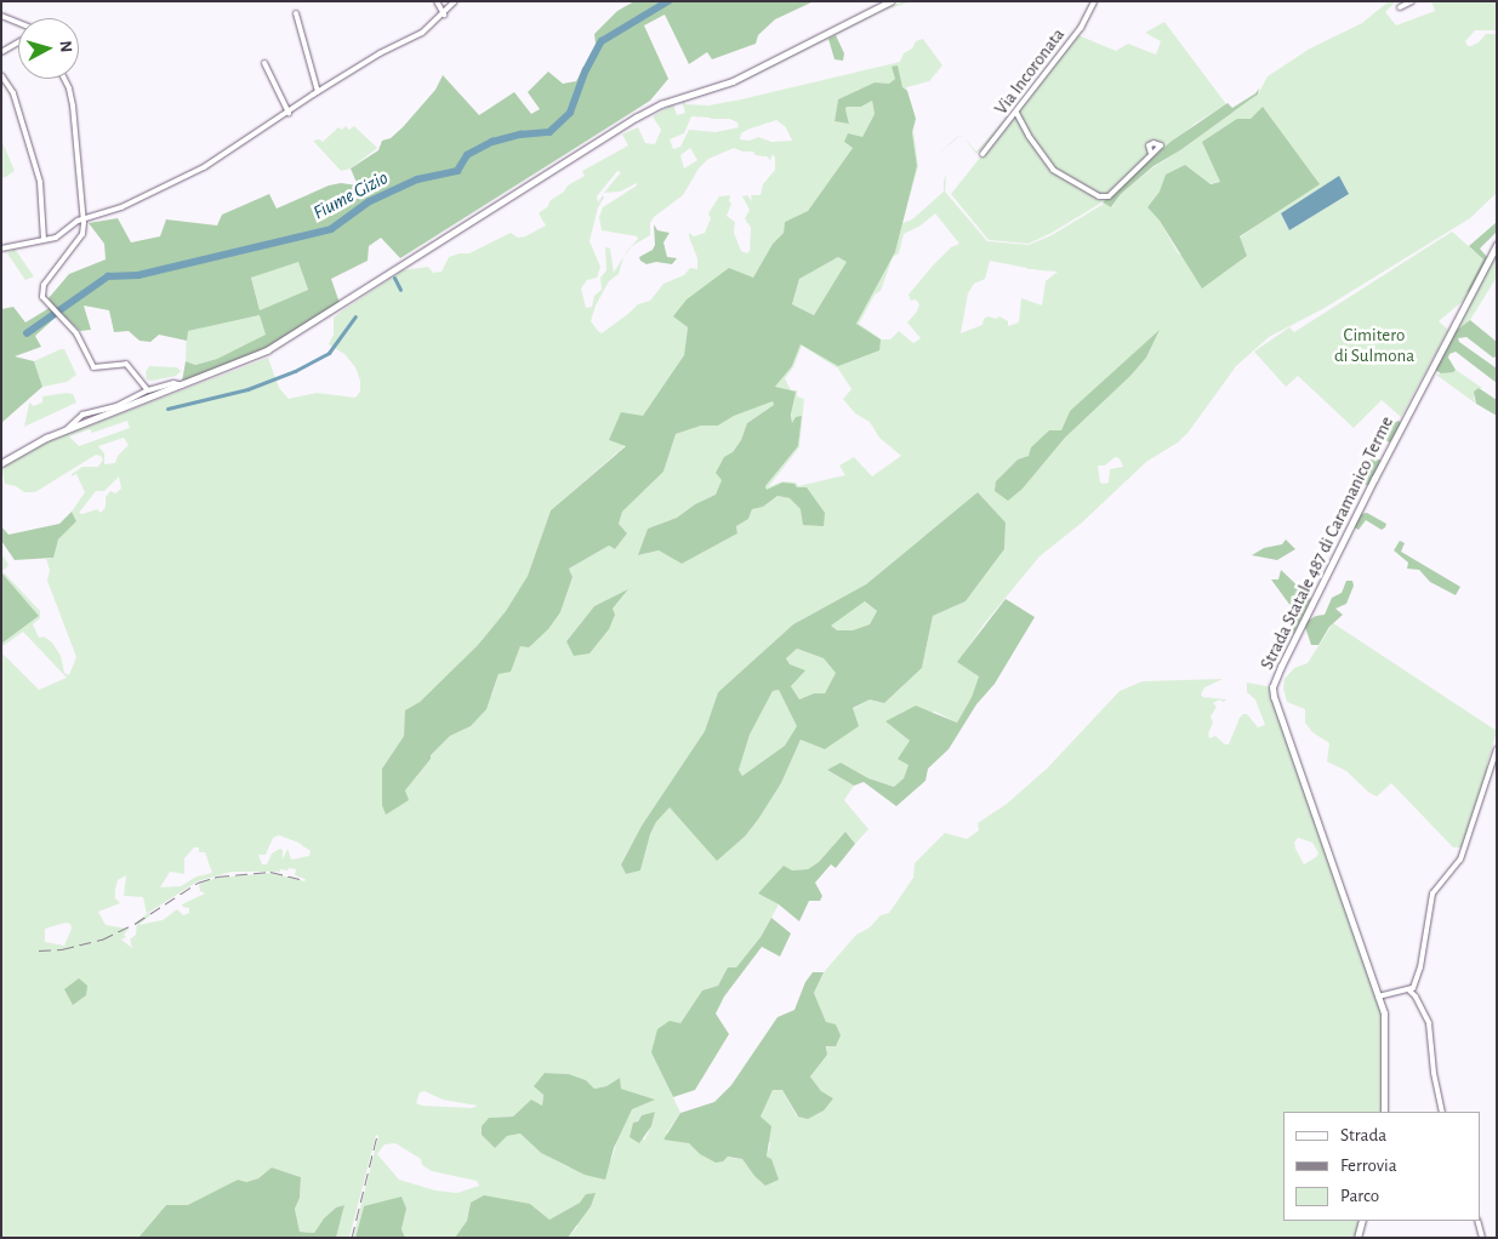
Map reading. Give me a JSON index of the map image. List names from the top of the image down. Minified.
{"streets":{"main road":["Strada Statale 487 di Caramanico Terme"],"street":["Via Incoronata"]},"water":["Fiume Gizio"],"parks":["Cimitero di Sulmona"],"legend":["Strada","Ferrovia","Parco"],"north":"right"}
